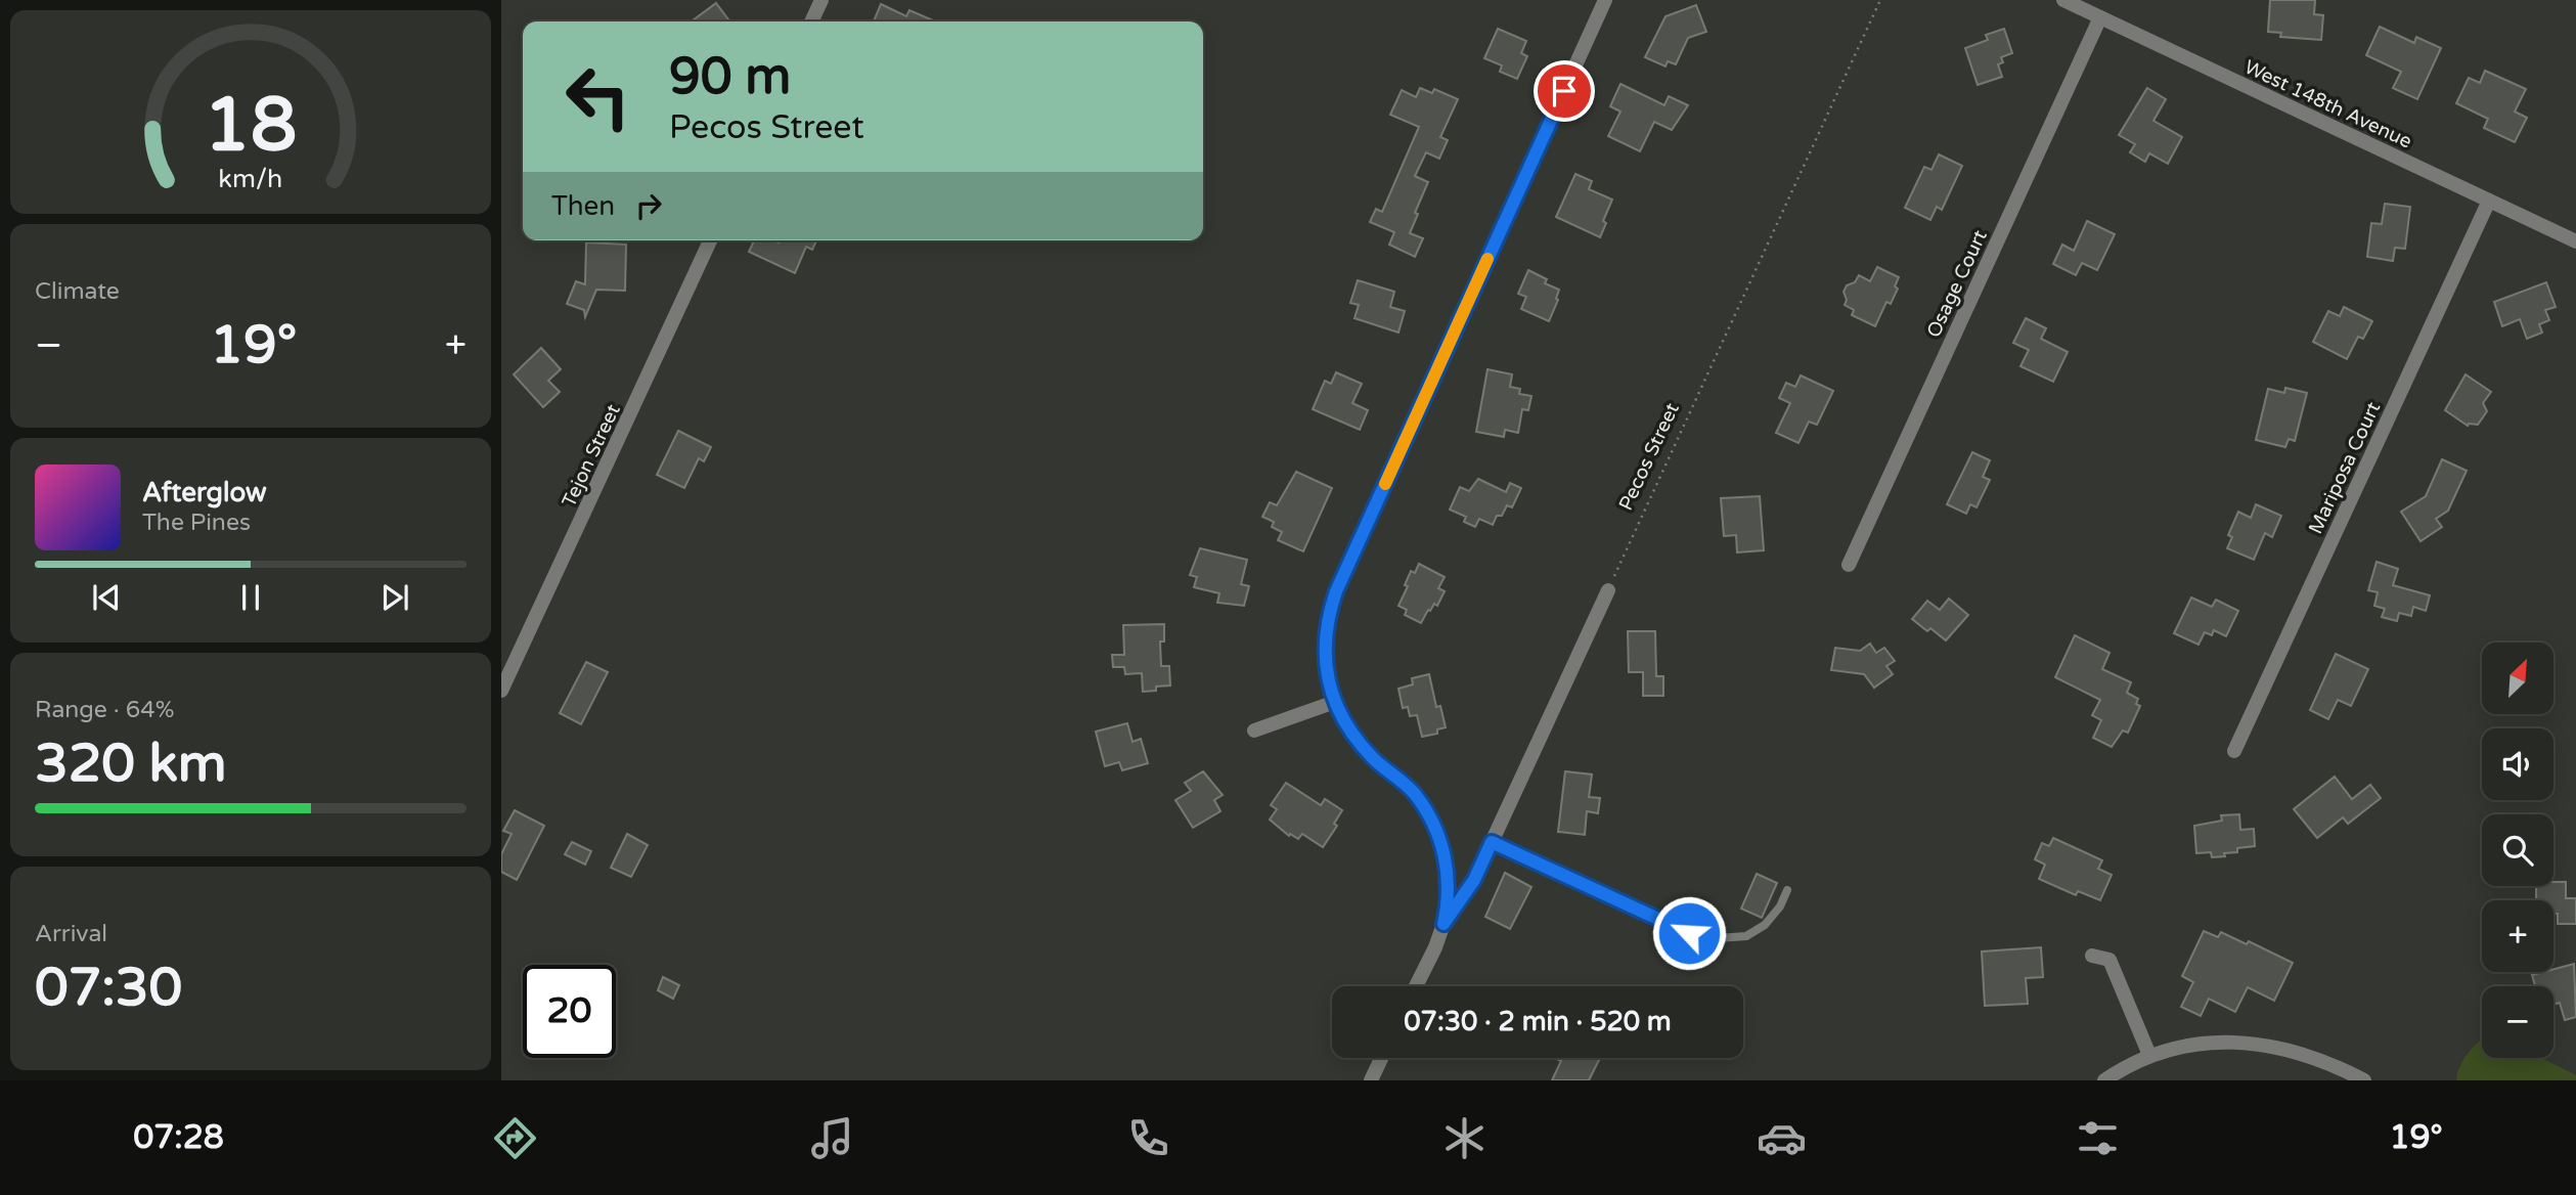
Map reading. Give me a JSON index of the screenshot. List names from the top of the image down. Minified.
{"streets":{"street":["West 148th Avenue","Osage Court","Tejon Street","Mariposa Court"],"path":["Pecos Street"]},"crossings":[["West 148th Avenue","Osage Court"],["West 148th Avenue","Mariposa Court"]],"north":"top right","page":{"turn":["90 m","Pecos Street"],"then":"Then","tile":["Climate",["Range · 64%","320 km"],["Arrival","07:30"]],"heat":["−","19°","+"],"song":["Afterglow","The Pines"],"map_buttons":["+","−"],"limit":"20","trip":"07:30 · 2 min · 520 m","tabs":["07:28","19°"],"gauge":["18","km/h"]}}
